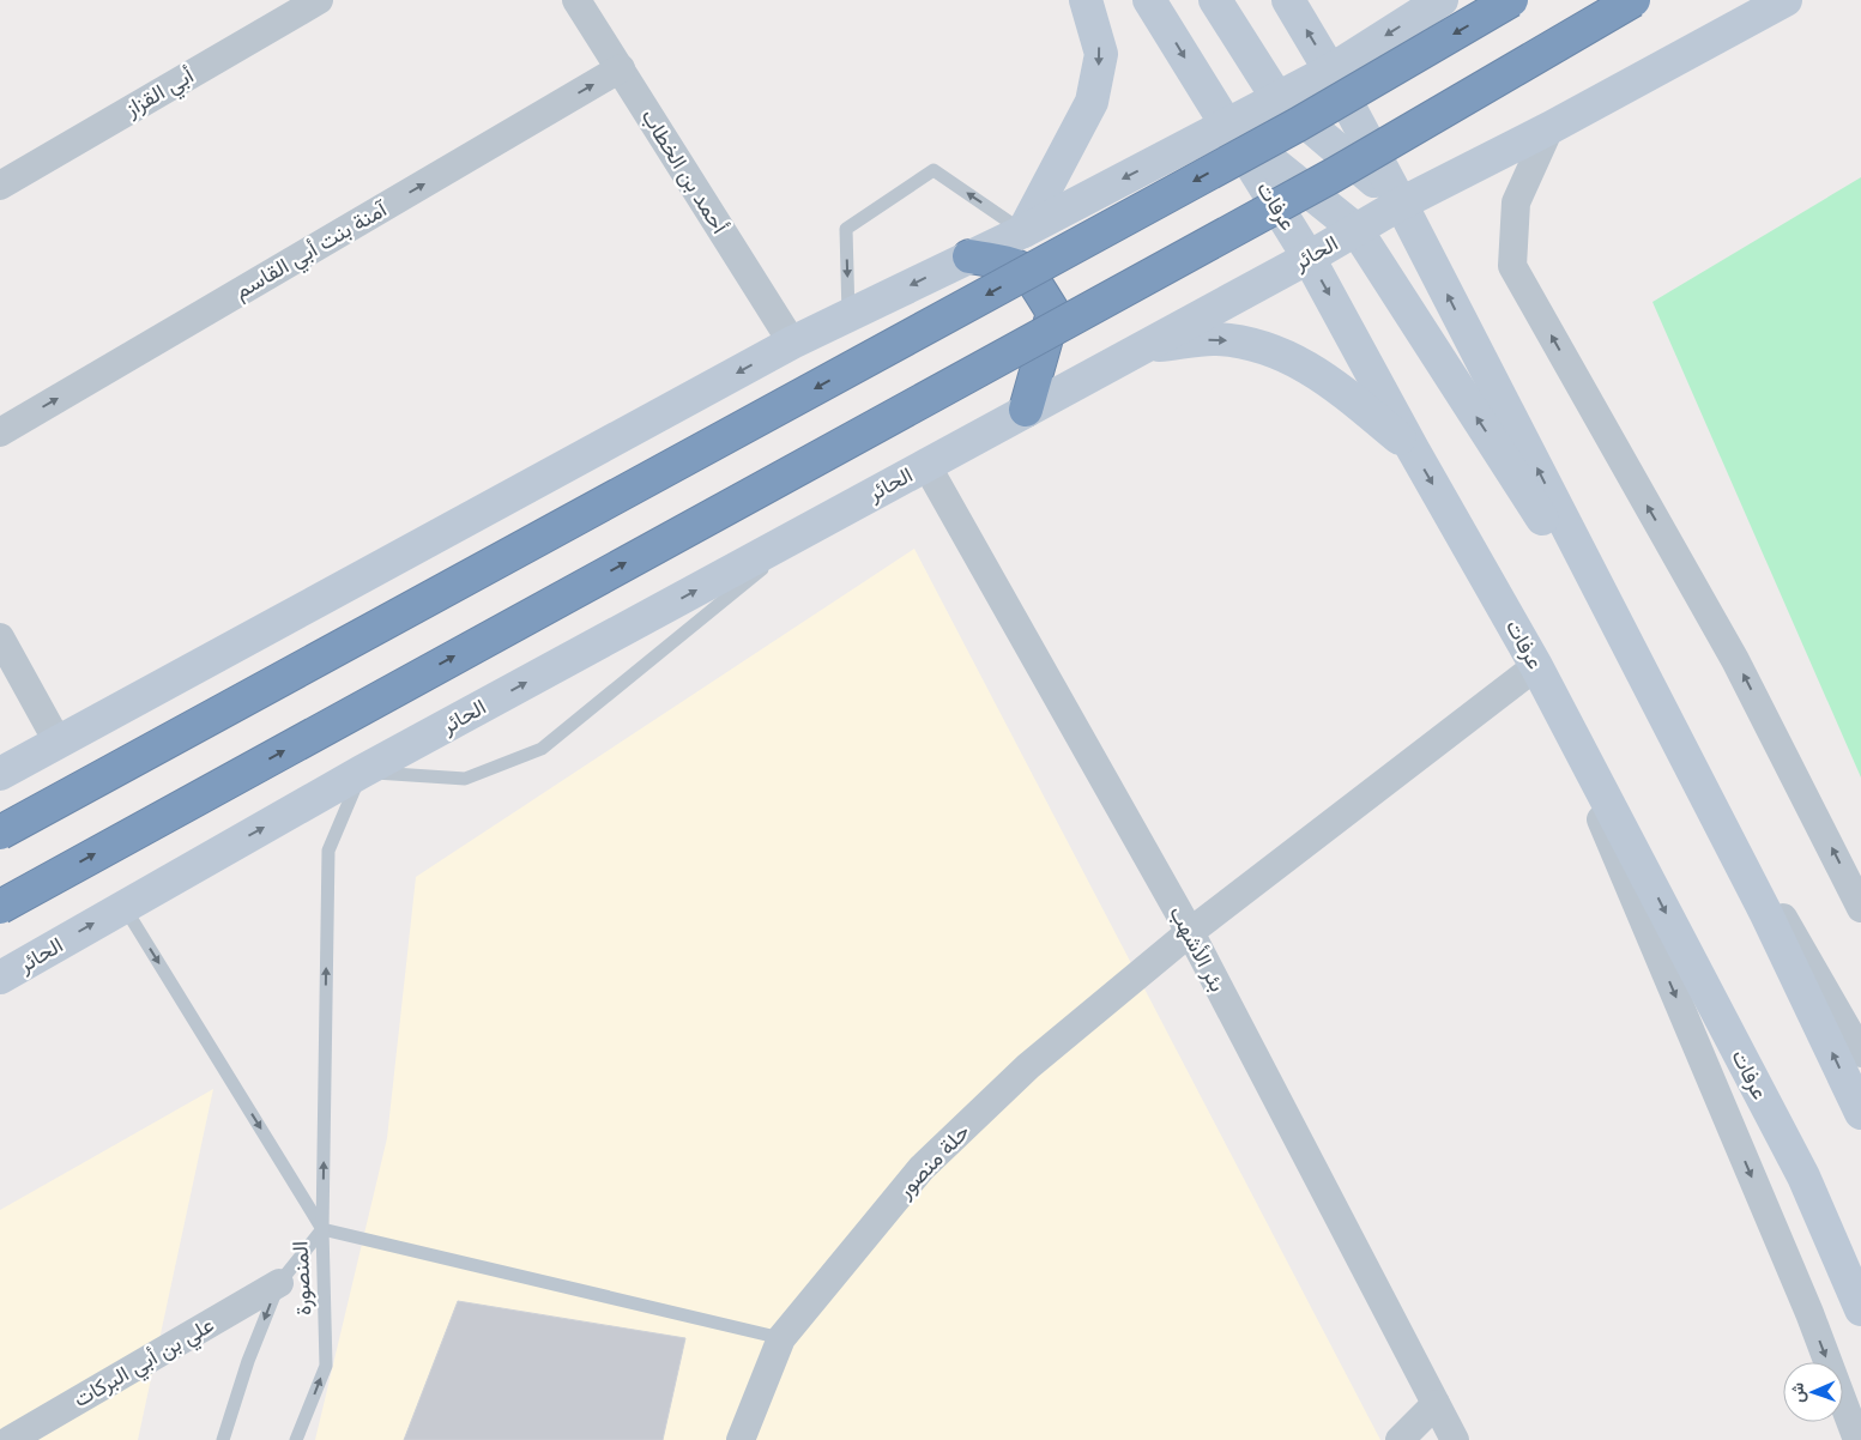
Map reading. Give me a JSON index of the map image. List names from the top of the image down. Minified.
{"streets":{"street":["أبي القزاز","أحمد بن الخطاب","عرفات","آمنة بنت أبي القاسم","الحائر","بئر الأشهب","حلة منصور","علي بن أبي البركات"],"lane":["المنصورة"]},"crossings":[["أحمد بن الخطاب","آمنة بنت أبي القاسم"],["عرفات","الحائر"],["عرفات","حلة منصور"],["الحائر","بئر الأشهب"],["بئر الأشهب","حلة منصور"],["المنصورة","علي بن أبي البركات"]],"one_way":["آمنة بنت أبي القاسم"],"north":"left"}
